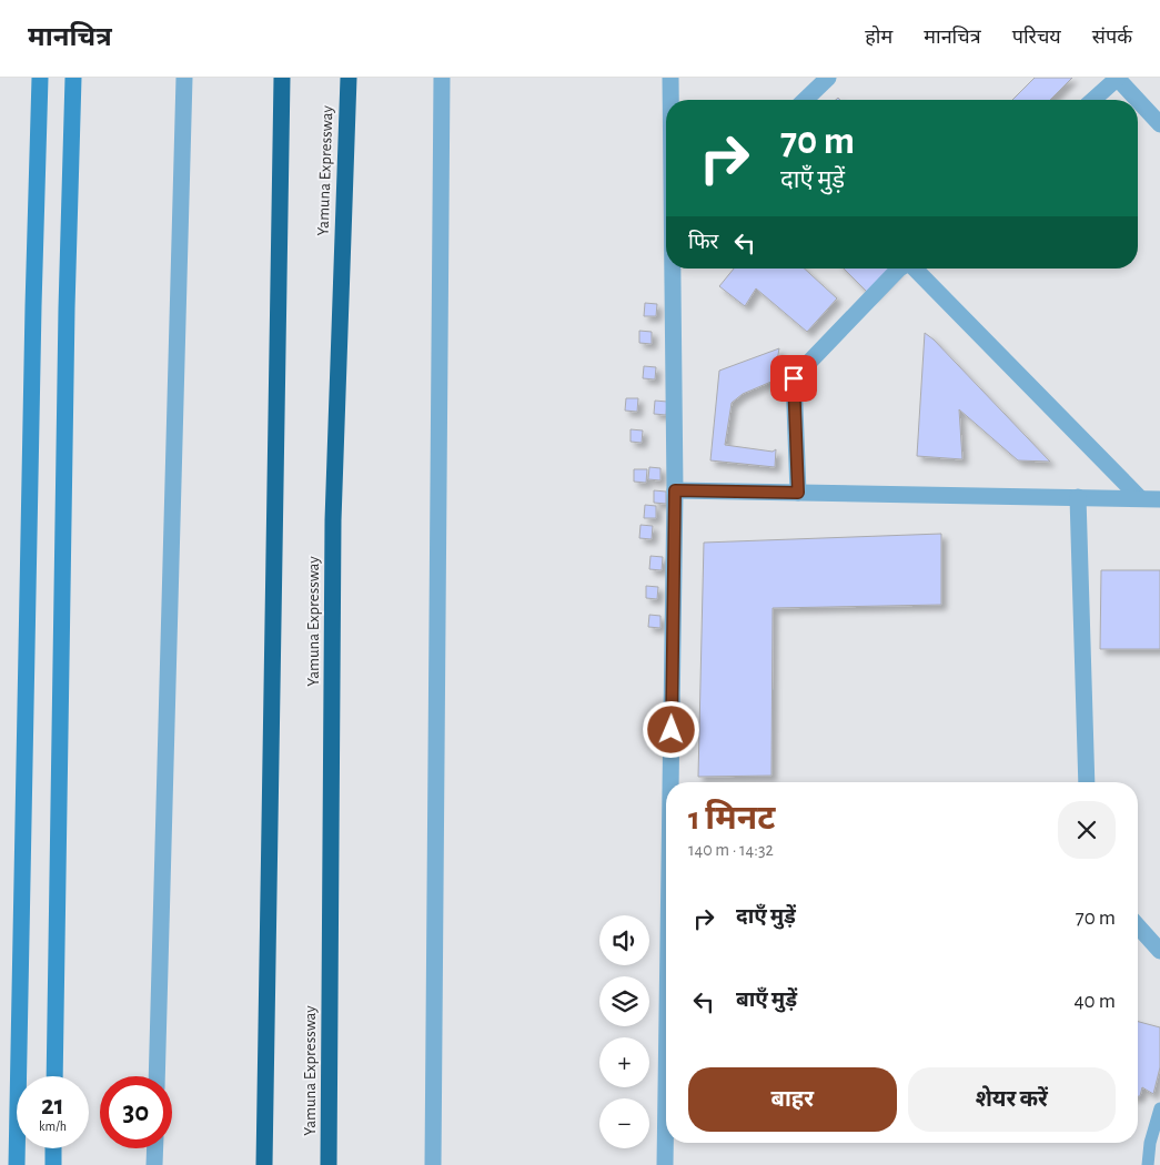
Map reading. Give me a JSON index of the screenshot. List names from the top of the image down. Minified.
{"streets":{"highway":["Yamuna Expressway"]},"page":{"header":"मानचित्र","nav":["होम","मानचित्र","परिचय","संपर्क"],"turn":["70 m","दाएँ मुड़ें"],"then":"फिर","heading":["1 मिनट","140 m · 14:32"],"list":[{"name":"दाएँ मुड़ें","value":"70 m"},{"name":"बाएँ मुड़ें","value":"40 m"}],"map_buttons":["+","−"],"buttons":["बाहर","शेयर करें"],"speed":"21 km/h","limit":"30"}}
